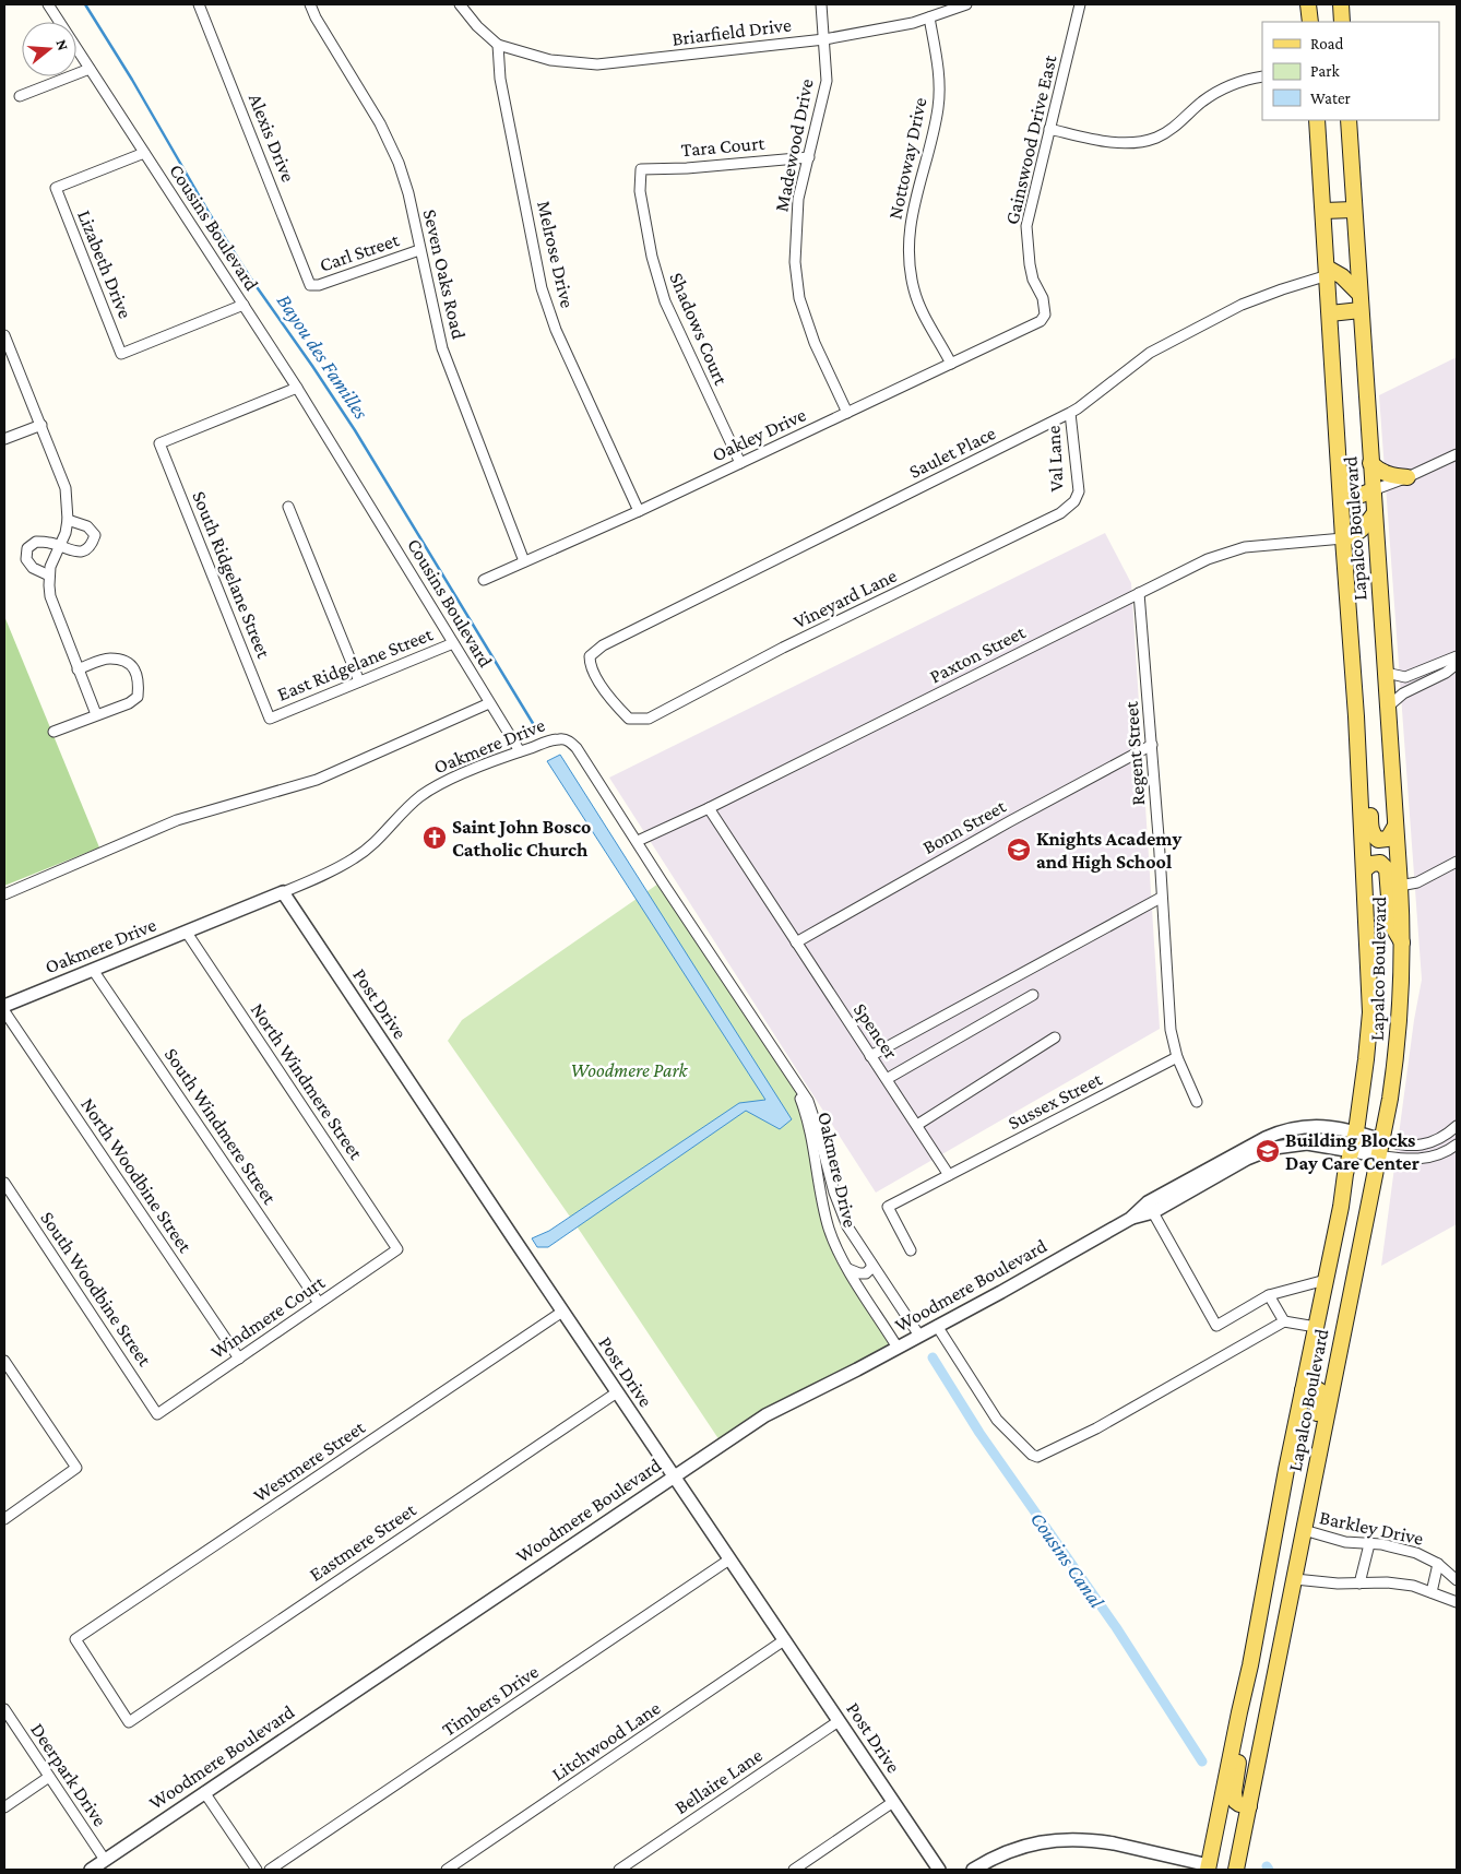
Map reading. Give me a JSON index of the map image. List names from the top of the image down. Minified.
{"streets":{"main road":["Lapalco Boulevard"],"street":["Briarfield Drive","Alexis Drive","Gainswood Drive East","Madewood Drive","Tara Court","Nottoway Drive","Cousins Boulevard","Carl Street","Melrose Drive","Lizabeth Drive","Seven Oaks Road","Shadows Court","Oakley Drive","Saulet Place","Val Lane","South Ridgelane Street","Vineyard Lane","Paxton Street","East Ridgelane Street","Oakmere Drive","Regent Street","Bonn Street","Post Drive","Spencer","North Windmere Street","Sussex Street","South Windmere Street","North Woodbine Street","Woodmere Boulevard","South Woodbine Street","Windmere Court","Westmere Street","Barkley Drive","Eastmere Street","Timbers Drive","Litchwood Lane","Deerpark Drive","Bellaire Lane"]},"crossings":[["Briarfield Drive","Madewood Drive"],["Briarfield Drive","Nottoway Drive"],["Briarfield Drive","Melrose Drive"],["Alexis Drive","Carl Street"],["Gainswood Drive East","Oakley Drive"],["Madewood Drive","Tara Court"],["Madewood Drive","Oakley Drive"],["Tara Court","Shadows Court"],["Nottoway Drive","Oakley Drive"],["Cousins Boulevard","Lizabeth Drive"],["Cousins Boulevard","South Ridgelane Street"],["Cousins Boulevard","East Ridgelane Street"],["Cousins Boulevard","Oakmere Drive"],["Carl Street","Seven Oaks Road"],["Melrose Drive","Oakley Drive"],["Seven Oaks Road","Oakley Drive"],["Shadows Court","Oakley Drive"],["Saulet Place","Val Lane"],["Saulet Place","Lapalco Boulevard"],["Saulet Place","Vineyard Lane"],["Val Lane","Vineyard Lane"],["Lapalco Boulevard","Paxton Street"],["Lapalco Boulevard","Woodmere Boulevard"],["Lapalco Boulevard","Barkley Drive"],["South Ridgelane Street","East Ridgelane Street"],["Paxton Street","Oakmere Drive"],["Paxton Street","Regent Street"],["Paxton Street","Spencer"],["Oakmere Drive","Post Drive"],["Oakmere Drive","North Windmere Street"],["Oakmere Drive","South Windmere Street"],["Oakmere Drive","Woodmere Boulevard"],["Regent Street","Bonn Street"],["Regent Street","Sussex Street"],["Bonn Street","Spencer"],["Post Drive","Woodmere Boulevard"],["Post Drive","Westmere Street"],["Post Drive","Eastmere Street"],["Post Drive","Timbers Drive"],["Post Drive","Litchwood Lane"],["Post Drive","Bellaire Lane"],["Spencer","Sussex Street"],["North Windmere Street","Windmere Court"],["South Windmere Street","Windmere Court"],["North Woodbine Street","Windmere Court"],["Woodmere Boulevard","Deerpark Drive"],["South Woodbine Street","Windmere Court"],["Westmere Street","Eastmere Street"]],"water":["Bayou des Familles","Cousins Canal"],"parks":["Woodmere Park"],"places":{"church":["Saint John Bosco Catholic Church"],"school or university":["Knights Academy and High School","Building Blocks Day Care Center"]},"legend":["Road","Park","Water"],"north":"right"}
